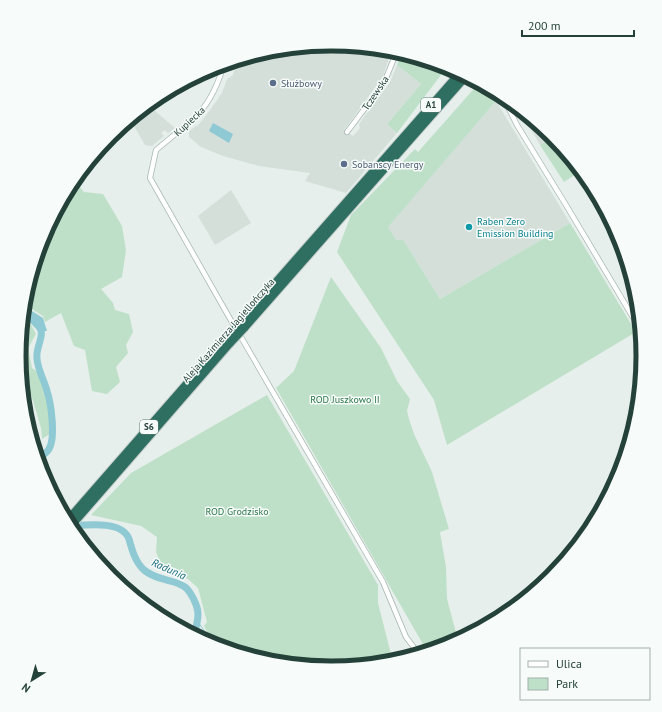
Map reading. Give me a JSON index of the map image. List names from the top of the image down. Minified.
{"streets":{"highway":["A1","Aleja Kazimierza Jagiellończyka","S6"],"street":["Tczewska","Kupiecka"]},"crossings":[["A1","Aleja Kazimierza Jagiellończyka"],["Kupiecka","Aleja Kazimierza Jagiellończyka"]],"water":["Radunia"],"parks":["ROD Juszkowo II","ROD Grodzisko"],"places":["Służbowy","Sobanscy Energy","Raben Zero Emission Building"],"legend":["Ulica","Park"],"scale_bar":"200 m","north":"bottom left"}
